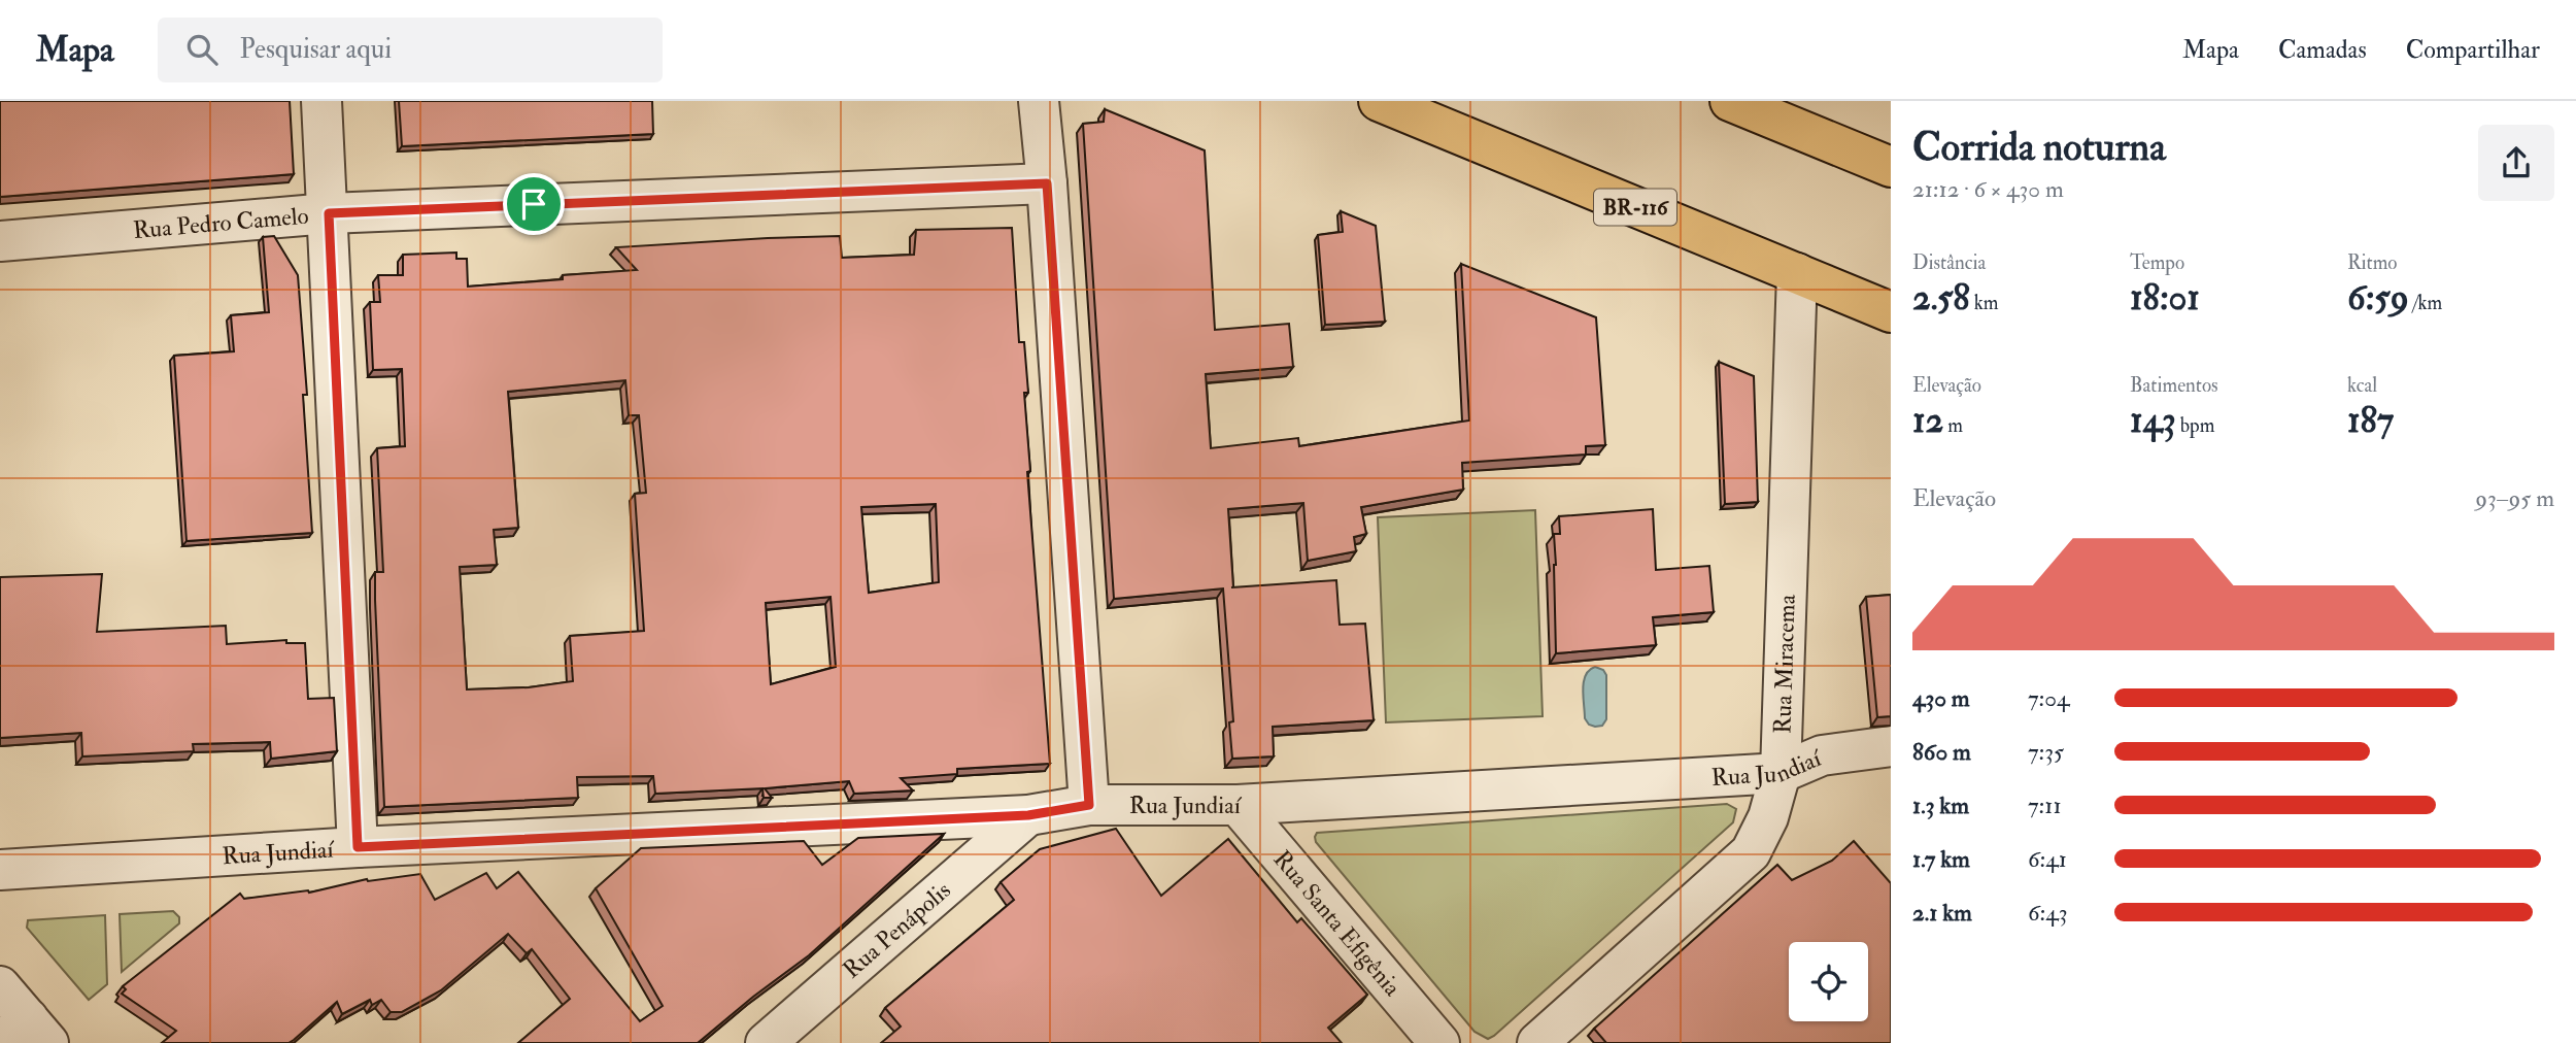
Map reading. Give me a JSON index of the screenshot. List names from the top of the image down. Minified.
{"streets":{"highway":["BR-116"],"street":["Rua Pedro Camelo","Rua Miracema","Rua Jundiaí","Rua Santa Efigênia","Rua Penápolis"]},"crossings":[["BR-116","Rua Miracema"],["Rua Miracema","Rua Jundiaí"],["Rua Jundiaí","Rua Santa Efigênia"],["Rua Jundiaí","Rua Penápolis"]],"page":{"header":"Mapa","search":"Pesquisar aqui","nav":["Mapa","Camadas","Compartilhar"],"heading":["Corrida noturna","21:12 · 6 × 430 m"],"stats":[["Distância","2.58 km"],["Tempo","18:01"],["Ritmo","6:59 /km"],["Elevação","12 m"],["Batimentos","143 bpm"],["kcal","187"]],"chart":["Elevação","93–95 m"],"list":[{"name":"430 m","note":"7:04"},{"name":"860 m","note":"7:35"},{"name":"1.3 km","note":"7:11"},{"name":"1.7 km","note":"6:41"},{"name":"2.1 km","note":"6:43"}]}}
